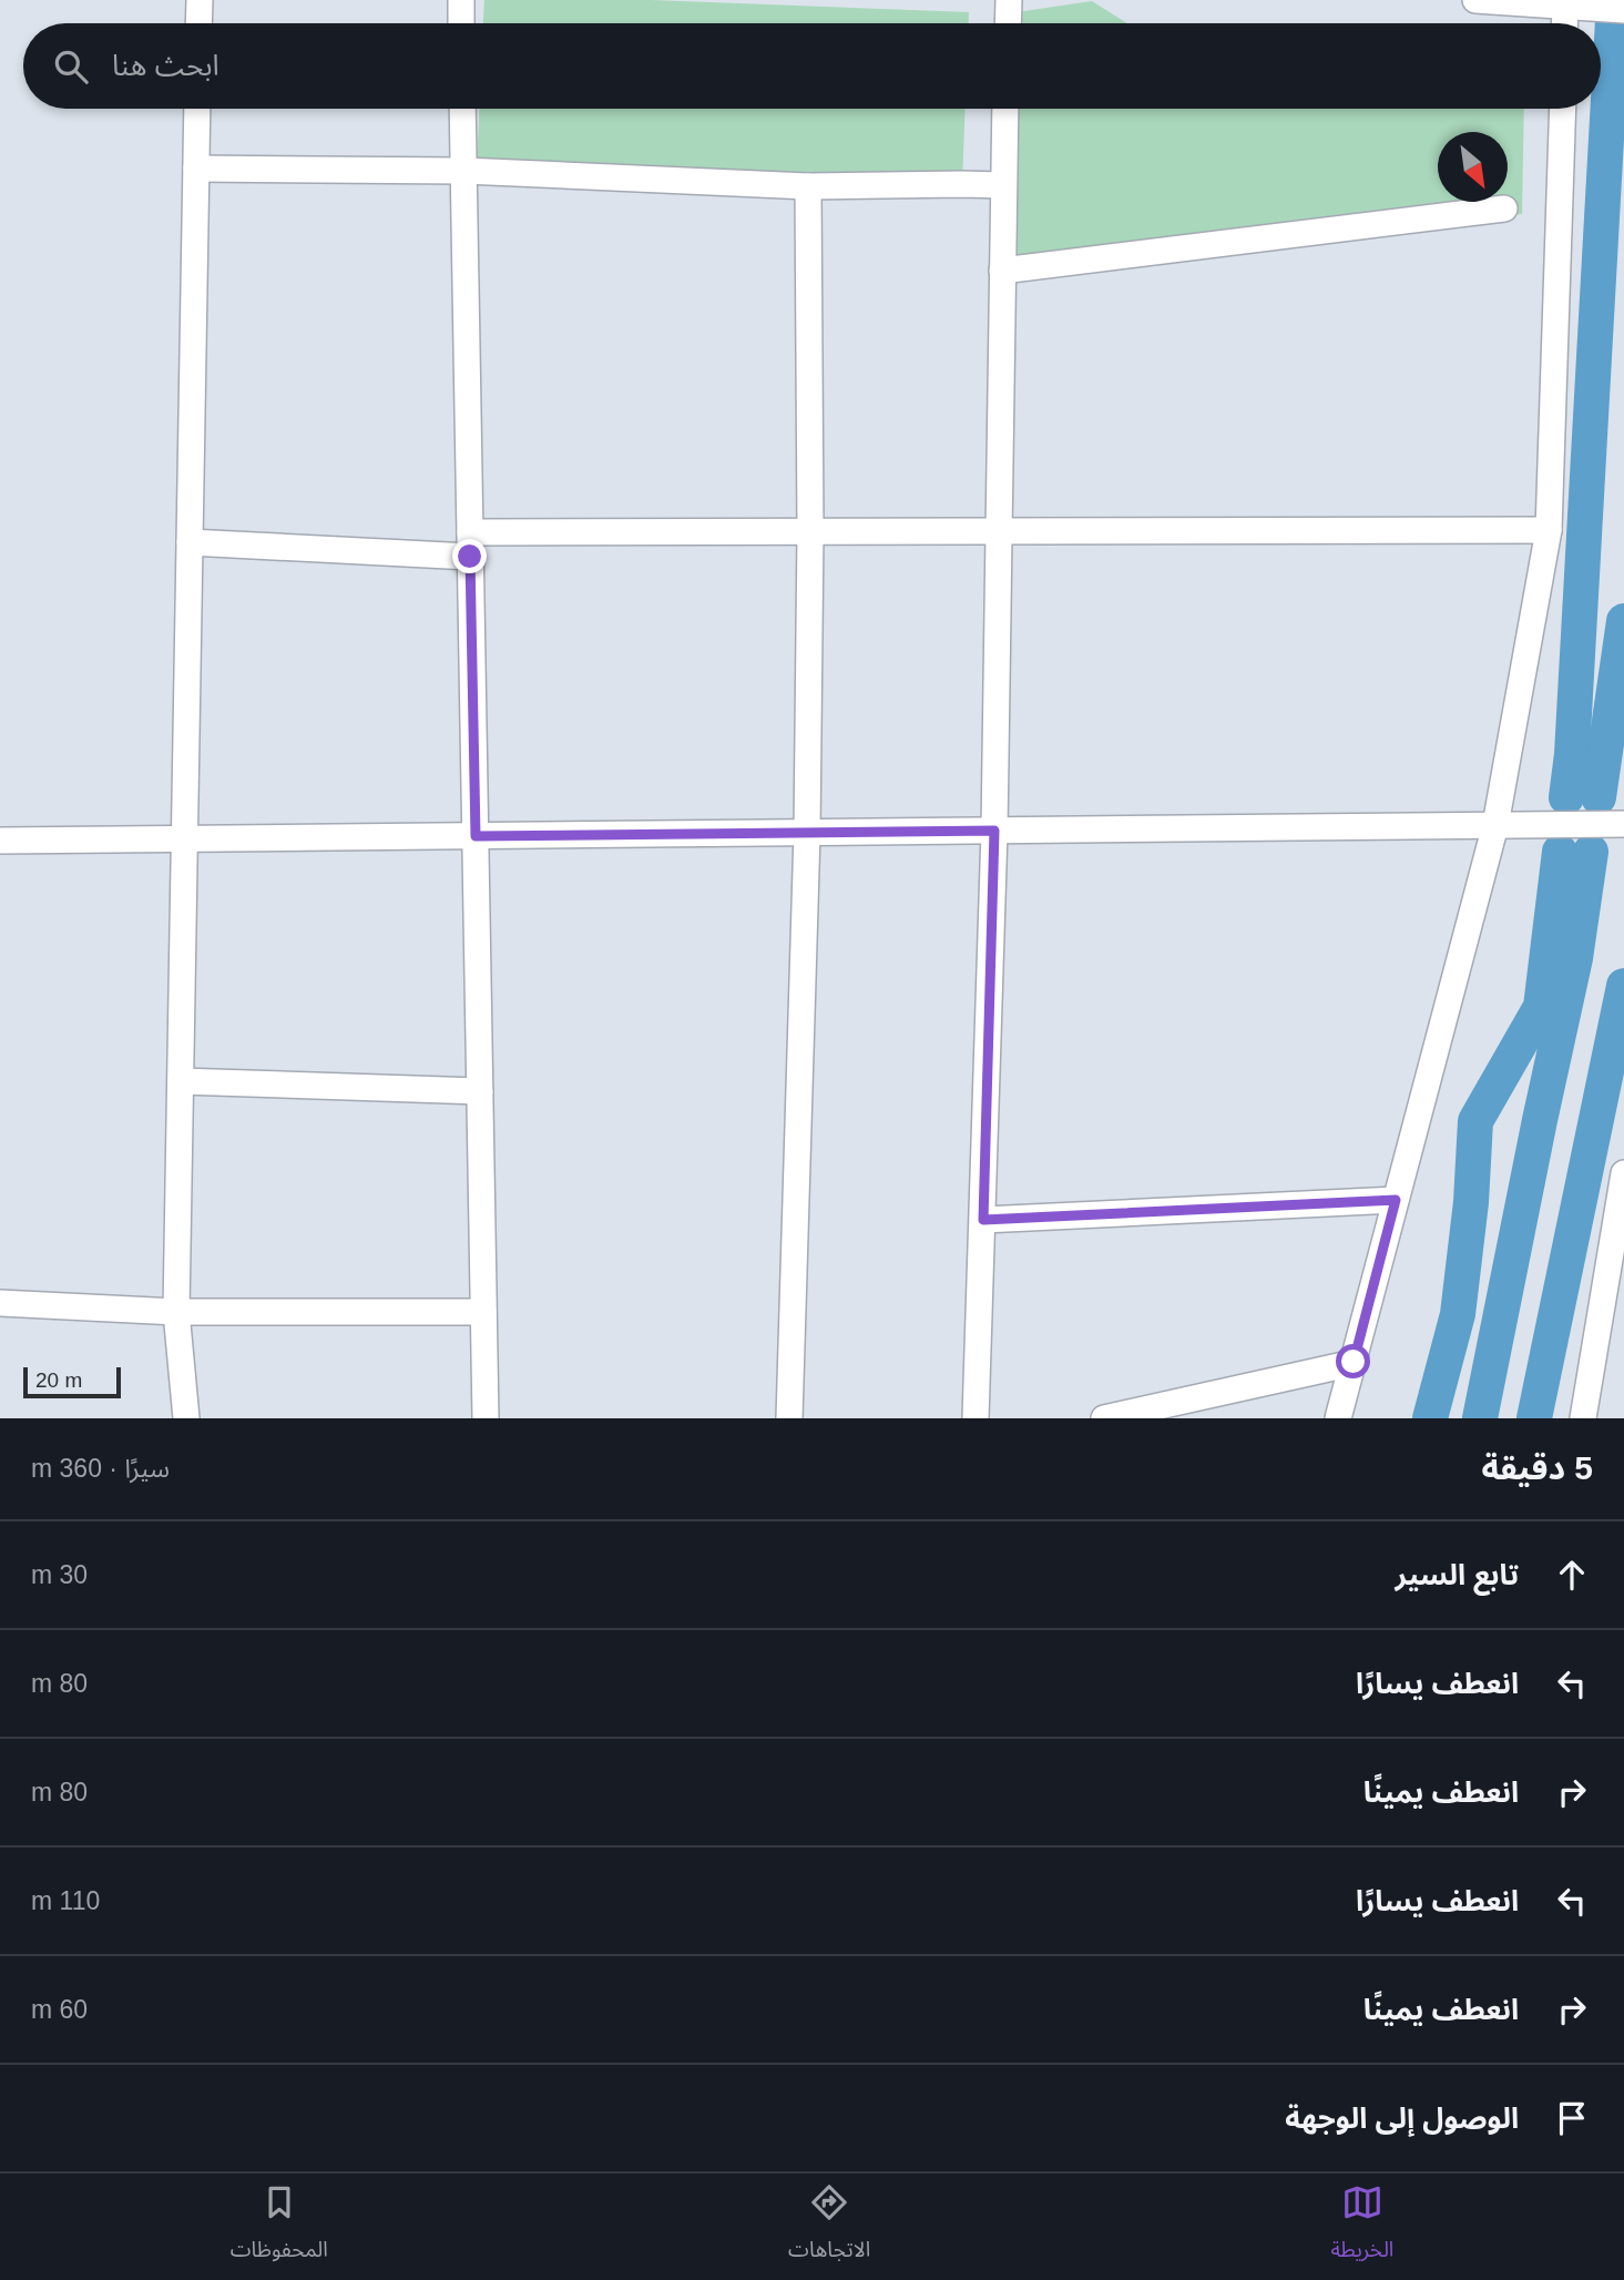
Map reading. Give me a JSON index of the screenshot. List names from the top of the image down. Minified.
{"scale_bar":"20 m","north":"bottom right","page":{"search":"ابحث هنا","scale":"20 m","heading":["5 دقيقة","سيرًا · 360 m"],"list":[["تابع السير","30 m"],["انعطف يسارًا","80 m"],["انعطف يمينًا","80 m"],["انعطف يسارًا","110 m"],["انعطف يمينًا","60 m"],"الوصول إلى الوجهة"],"nav":["الخريطة","الاتجاهات","المحفوظات"]}}
